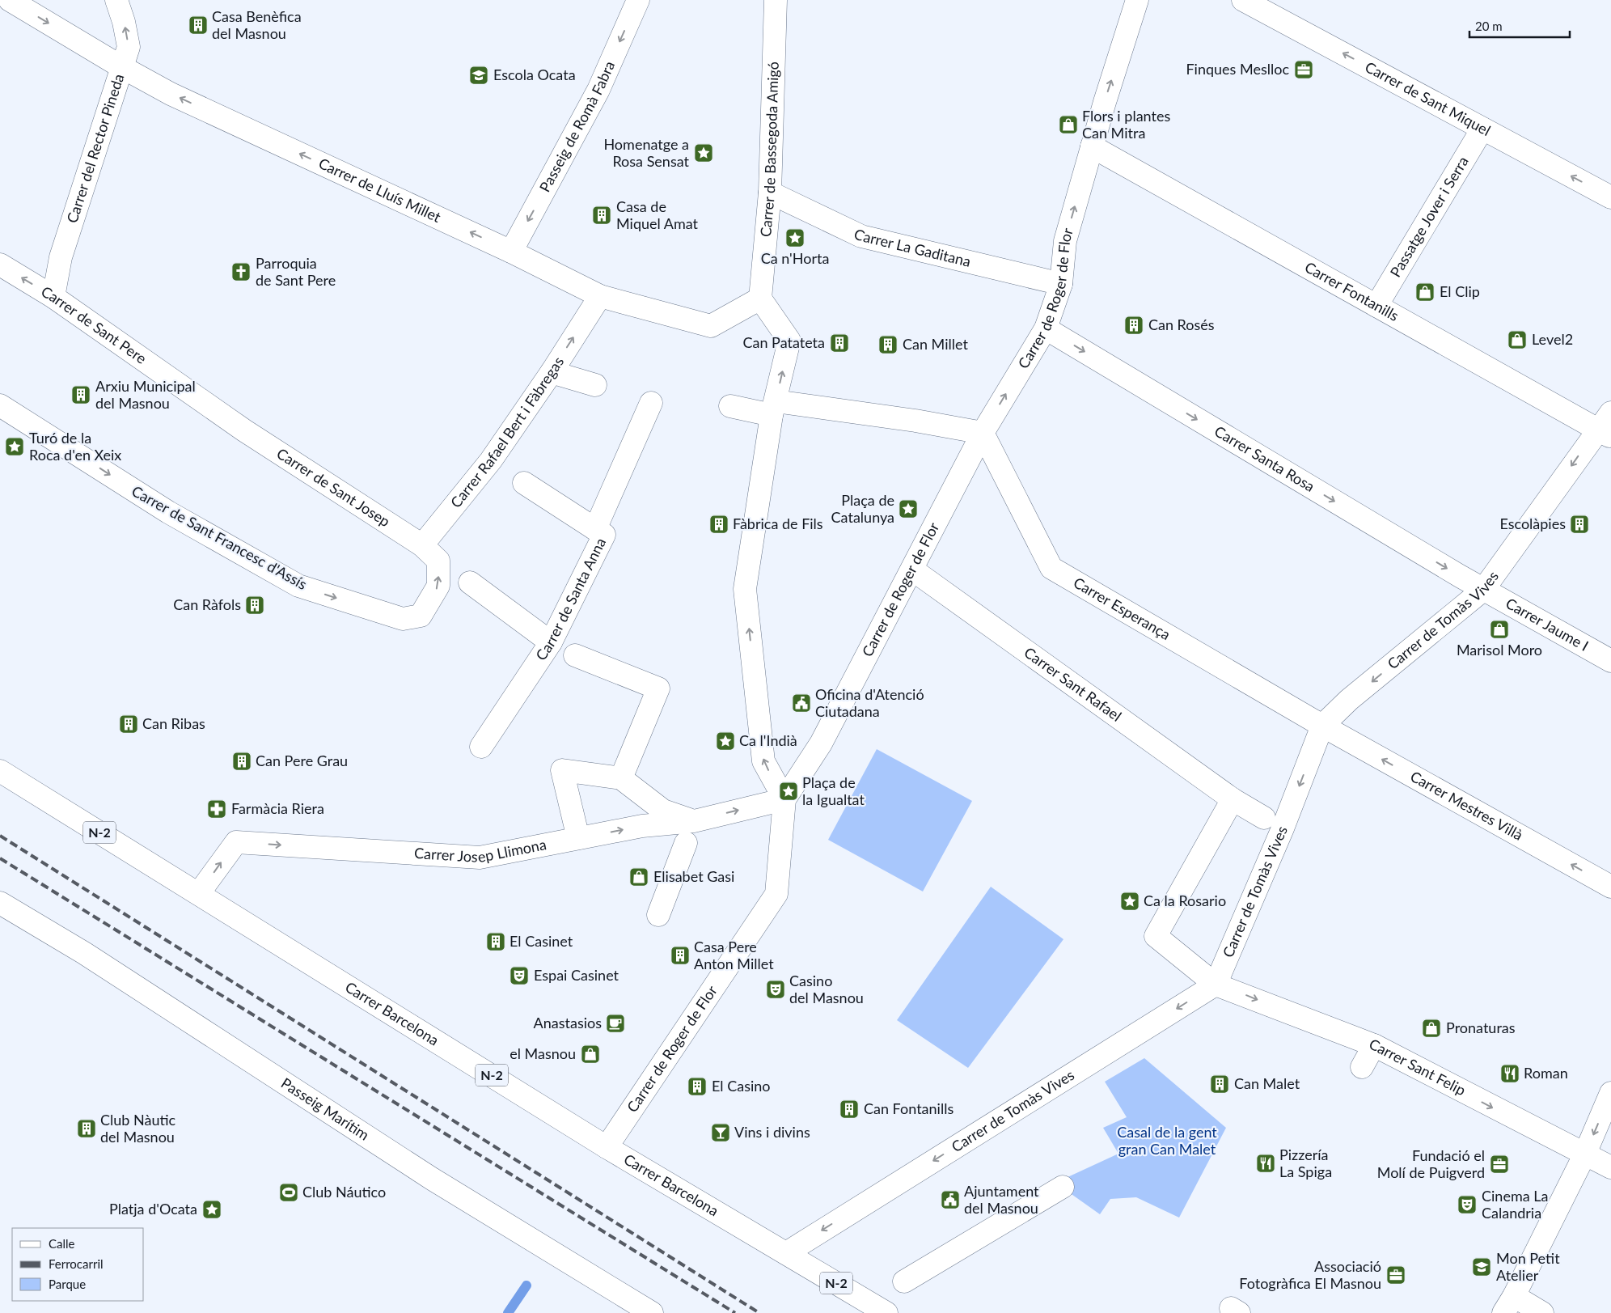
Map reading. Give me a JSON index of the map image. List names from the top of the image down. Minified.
{"streets":{"street":["Carrer de Sant Miquel","Passeig de Romà Fabra","Carrer del Rector Pineda","Carrer de Bassegoda Amigó","Carrer de Lluís Millet","Passatge Jover i Serra","Carrer La Gaditana","Carrer Fontanills","Carrer de Roger de Flor","Carrer de Sant Pere","Carrer Rafael Bert i Fàbregas","Carrer Santa Rosa","Carrer de Sant Josep","Carrer de Sant Francesc d'Assís","Carrer de Santa Anna","Carrer Esperança","Carrer de Tomàs Vives","Carrer Jaume I","Carrer Sant Rafael","Carrer Mestres Villà","N-2","Carrer Josep Llimona","Carrer Barcelona","Carrer Sant Felip","Passeig Marítim"]},"crossings":[["Carrer de Sant Miquel","Passatge Jover i Serra"],["Passeig de Romà Fabra","Carrer de Lluís Millet"],["Carrer del Rector Pineda","Carrer de Lluís Millet"],["Carrer del Rector Pineda","Carrer de Sant Pere"],["Carrer de Bassegoda Amigó","Carrer de Lluís Millet"],["Carrer de Bassegoda Amigó","Carrer La Gaditana"],["Carrer de Lluís Millet","Carrer Rafael Bert i Fàbregas"],["Passatge Jover i Serra","Carrer Fontanills"],["Carrer La Gaditana","Carrer de Roger de Flor"],["Carrer Fontanills","Carrer de Roger de Flor"],["Carrer Fontanills","Carrer de Tomàs Vives"],["Carrer de Roger de Flor","Carrer Santa Rosa"],["Carrer de Roger de Flor","Carrer Esperança"],["Carrer de Roger de Flor","Carrer Sant Rafael"],["Carrer de Roger de Flor","Carrer Josep Llimona"],["Carrer de Roger de Flor","Carrer Barcelona"],["Carrer de Sant Pere","Carrer de Sant Josep"],["Carrer Rafael Bert i Fàbregas","Carrer de Sant Josep"],["Carrer Rafael Bert i Fàbregas","Carrer de Sant Francesc d'Assís"],["Carrer Santa Rosa","Carrer de Tomàs Vives"],["Carrer Santa Rosa","Carrer Jaume I"],["Carrer de Sant Josep","Carrer de Sant Francesc d'Assís"],["Carrer Esperança","Carrer de Tomàs Vives"],["Carrer Esperança","Carrer Mestres Villà"],["Carrer de Tomàs Vives","Carrer Jaume I"],["Carrer de Tomàs Vives","Carrer Mestres Villà"],["Carrer de Tomàs Vives","N-2"],["Carrer de Tomàs Vives","Carrer Barcelona"],["Carrer de Tomàs Vives","Carrer Sant Felip"],["N-2","Carrer Barcelona"],["Carrer Josep Llimona","Carrer Barcelona"]],"one_way":["Carrer de Sant Miquel","Passeig de Romà Fabra","Carrer Santa Rosa","Carrer de Tomàs Vives","Carrer Mestres Villà","Carrer Josep Llimona","Carrer Sant Felip"],"parks":["Casal de la gent gran Can Malet"],"places":{"building":["Casa Benèfica del Masnou","Casa de Miquel Amat","Can Rosés","Can Patateta","Can Millet","Arxiu Municipal del Masnou","Fàbrica de Fils","Escolàpies","Can Ràfols","Can Ribas","Can Pere Grau","El Casinet","Casa Pere Anton Millet","Can Malet","El Casino","Can Fontanills","Club Nàutic del Masnou"],"office":["Finques Meslloc","Fundació el Molí de Puigverd","Associació Fotogràfica El Masnou"],"school or university":["Escola Ocata","Mon Petit Atelier"],"shop":["Flors i plantes Can Mitra","El Clip","Level2","Marisol Moro","Elisabet Gasi","Pronaturas","el Masnou"],"place":["Homenatge a Rosa Sensat","Ca n'Horta","Turó de la Roca d'en Xeix","Plaça de Catalunya","Ca l'Indià","Plaça de la Igualtat","Ca la Rosario","Platja d'Ocata"],"church":["Parroquia de Sant Pere"],"public building":["Oficina d'Atenció Ciutadana","Ajuntament del Masnou"],"pharmacy":["Farmàcia Riera"],"theatre":["Espai Casinet","Casino del Masnou","Cinema La Calandria"],"cafe":["Anastasios"],"restaurant":["Roman","Pizzería La Spiga"],"bar":["Vins i divins"],"sports":["Club Náutico"]},"legend":["Calle","Ferrocarril","Parque"],"scale_bar":"20 m"}
